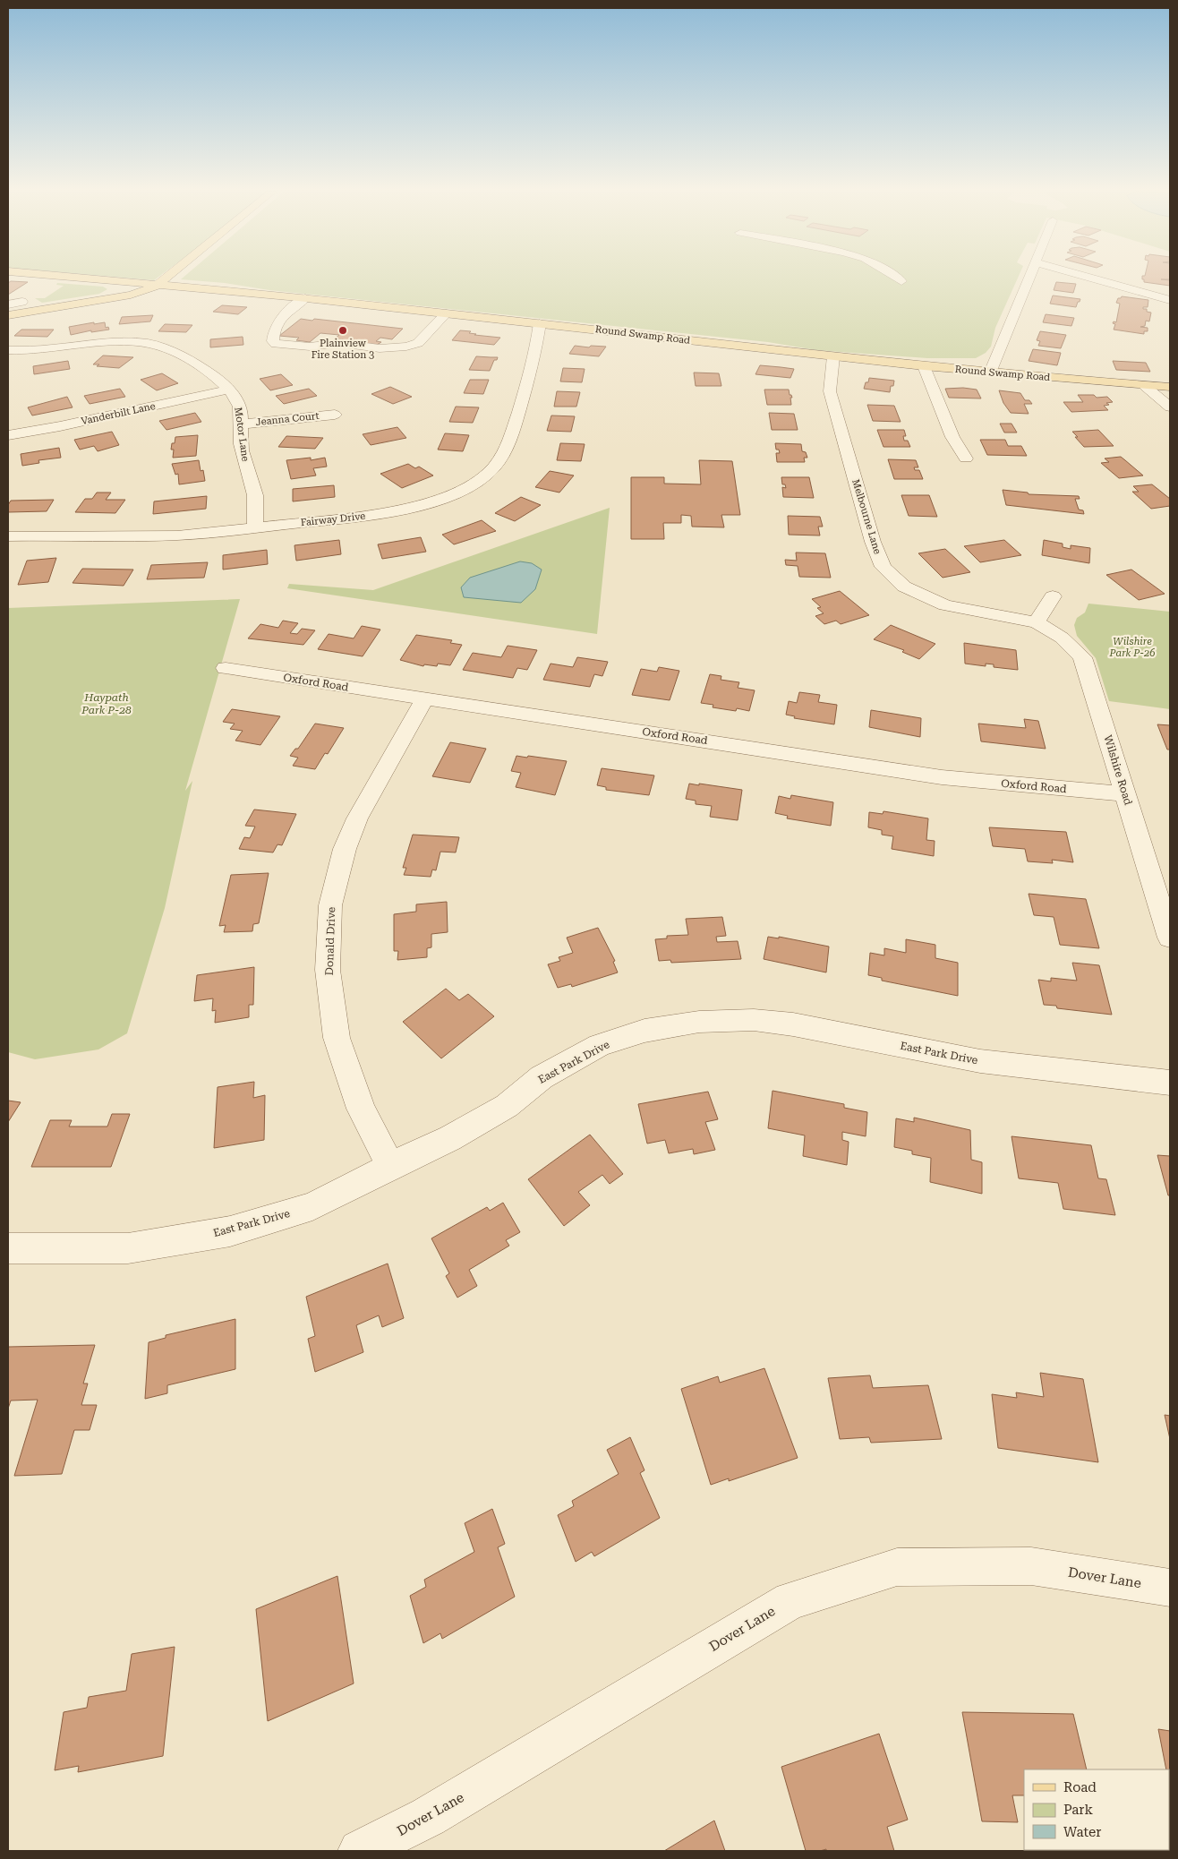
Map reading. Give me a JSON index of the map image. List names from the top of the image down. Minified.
{"streets":{"main road":["Round Swamp Road"],"street":["Vanderbilt Lane","Jeanna Court","Motor Lane","Melbourne Lane","Fairway Drive","Oxford Road","Wilshire Road","Donald Drive","East Park Drive","Dover Lane"]},"crossings":[["Round Swamp Road","Melbourne Lane"],["Round Swamp Road","Fairway Drive"],["Vanderbilt Lane","Motor Lane"],["Jeanna Court","Motor Lane"],["Motor Lane","Fairway Drive"],["Melbourne Lane","Wilshire Road"],["Oxford Road","Wilshire Road"],["Oxford Road","Donald Drive"],["Donald Drive","East Park Drive"]],"parks":["Wilshire Park P-26","Haypath Park P-28"],"places":["Plainview Fire Station 3"],"legend":["Road","Park","Water"]}
